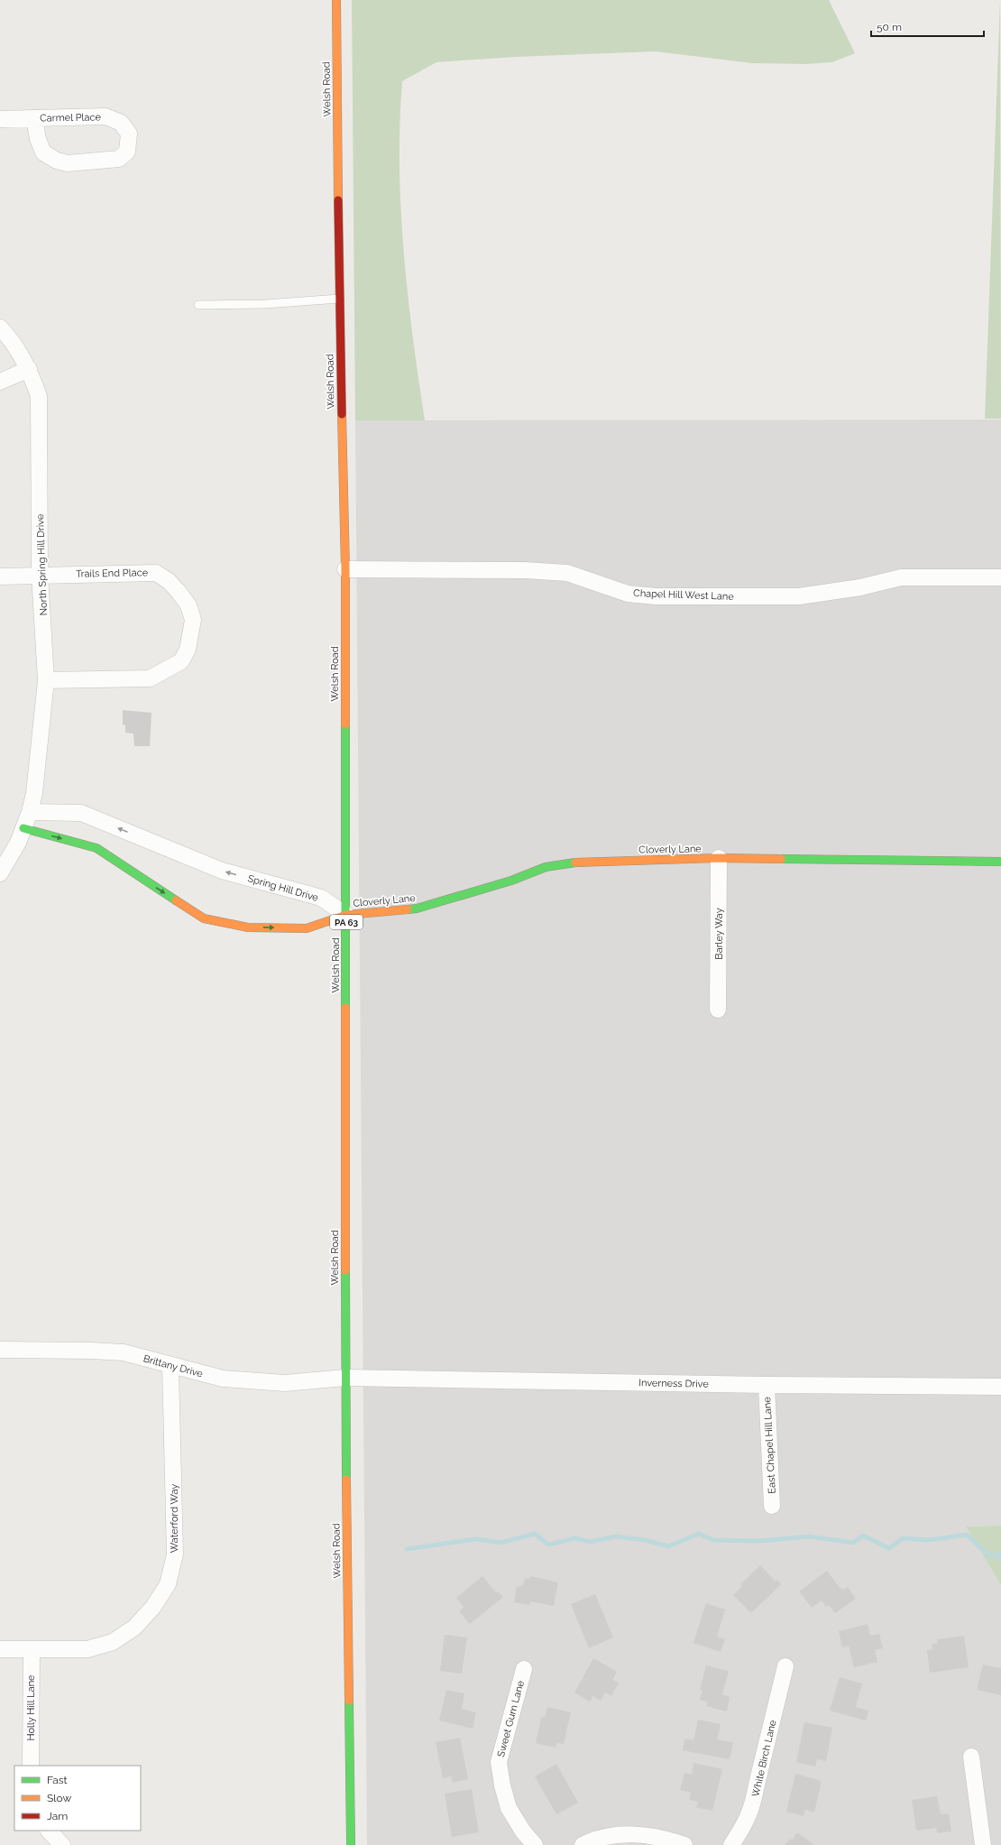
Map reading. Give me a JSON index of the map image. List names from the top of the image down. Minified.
{"streets":{"main road":["Welsh Road","Cloverly Lane","PA 63"],"street":["Carmel Place","North Spring Hill Drive","Trails End Place","Chapel Hill West Lane","Spring Hill Drive","Barley Way","Brittany Drive","Inverness Drive","East Chapel Hill Lane","Waterford Way","Holly Hill Lane","Sweet Gum Lane","White Birch Lane"]},"crossings":[["Welsh Road","Chapel Hill West Lane"],["Welsh Road","Cloverly Lane"],["Welsh Road","Spring Hill Drive"],["Welsh Road","Brittany Drive"],["Welsh Road","Inverness Drive"],["North Spring Hill Drive","Trails End Place"],["North Spring Hill Drive","Spring Hill Drive"],["Cloverly Lane","Spring Hill Drive"],["Cloverly Lane","Barley Way"],["Brittany Drive","Inverness Drive"],["Brittany Drive","Waterford Way"],["Inverness Drive","East Chapel Hill Lane"],["Waterford Way","Holly Hill Lane"]],"one_way":["Spring Hill Drive"],"legend":["Fast","Slow","Jam"],"scale_bar":"50 m"}
